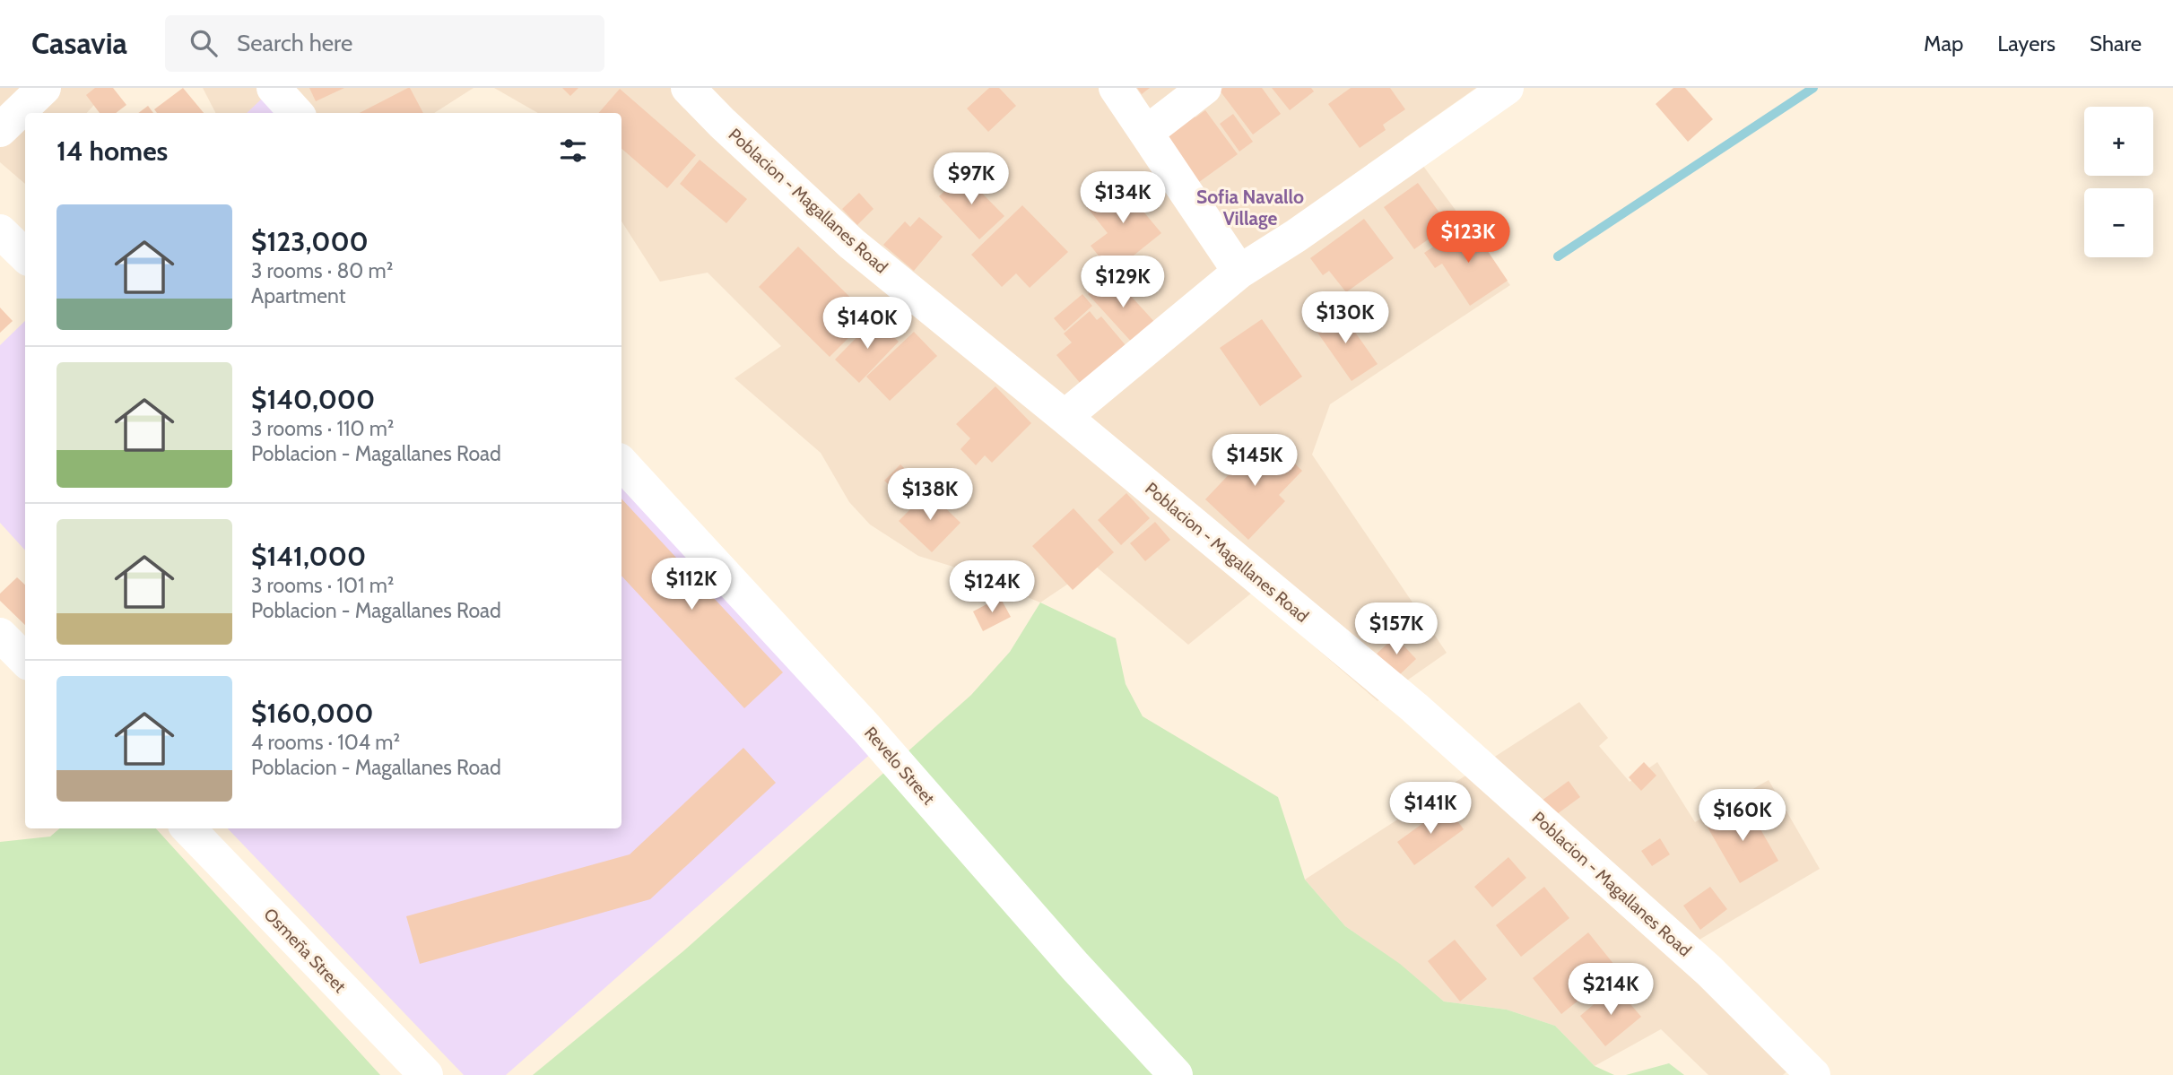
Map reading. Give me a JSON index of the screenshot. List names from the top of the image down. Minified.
{"streets":{"street":["Poblacion - Magallanes Road","Revelo Street","Osmeña Street"]},"districts":["Sofia Navallo Village"],"page":{"header":"Casavia","search":"Search here","nav":["Map","Layers","Share"],"map_buttons":["+","−"],"heading":"14 homes","price":["$97K","$134K","$123K","$129K","$130K","$140K","$145K","$138K","$112K","$124K","$157K","$141K","$160K","$214K"],"list":[{"name":"$123,000","note":"3 rooms · 80 m² · Apartment"},{"name":"$140,000","note":"3 rooms · 110 m² · Poblacion - Magallanes Road"},{"name":"$141,000","note":"3 rooms · 101 m² · Poblacion - Magallanes Road"},{"name":"$160,000","note":"4 rooms · 104 m² · Poblacion - Magallanes Road"}]}}
